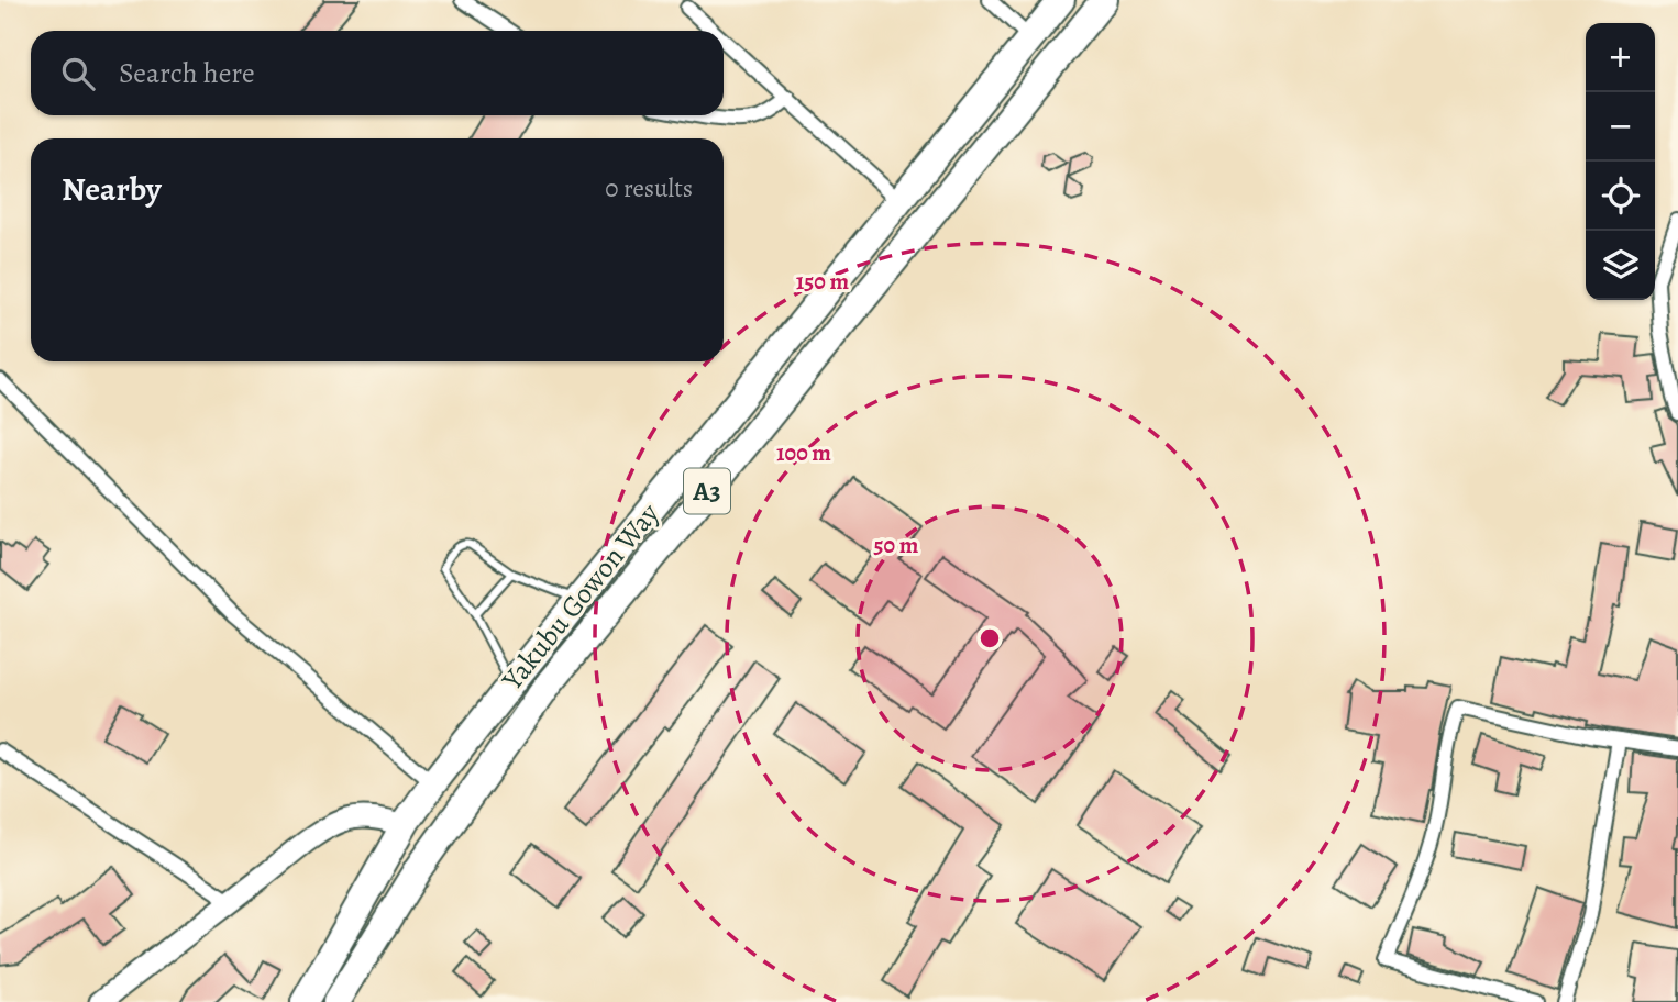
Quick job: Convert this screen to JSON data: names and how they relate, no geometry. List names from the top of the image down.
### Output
{
  "streets": {
    "highway": ["A3", "Yakubu Gowon Way"]
  },
  "page": {
    "map_buttons": ["+", "−"],
    "search": "Search here",
    "heading": ["Nearby", "0 results"]
  },
  "rings": ["150 m", "100 m", "50 m"]
}
